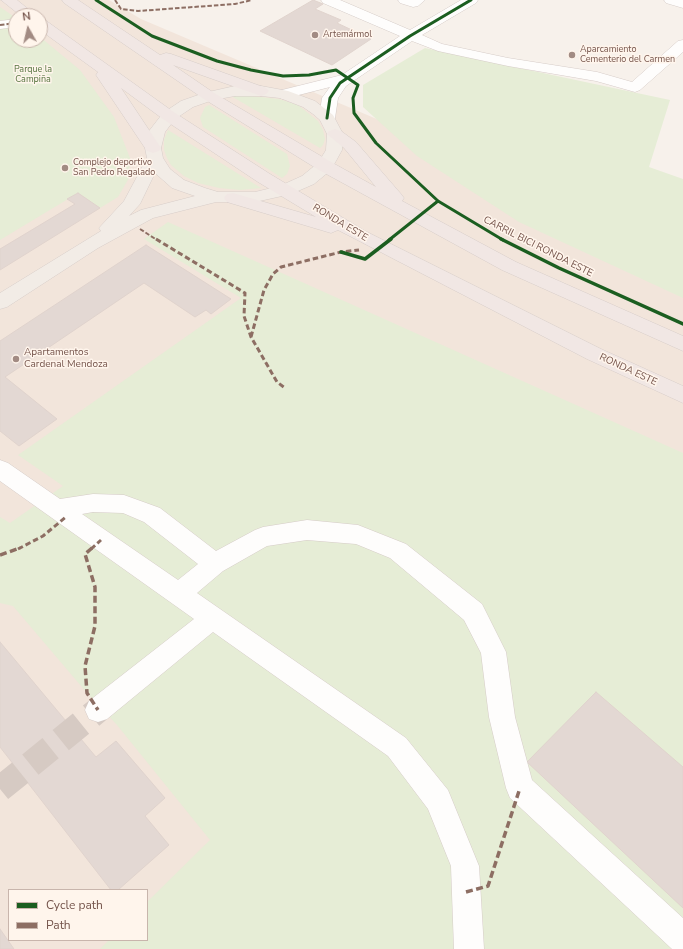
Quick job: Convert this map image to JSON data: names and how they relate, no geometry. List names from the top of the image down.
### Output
{
  "streets": {
    "highway": ["RONDA ESTE"],
    "cycle path": ["CARRIL BICI RONDA ESTE"]
  },
  "parks": ["Parque la Campiña"],
  "places": [
    "Artemármol",
    "Aparcamiento Cementerio del Carmen",
    "Complejo deportivo San Pedro Regalado",
    "Apartamentos Cardenal Mendoza"
  ],
  "legend": ["Cycle path", "Path"],
  "north": "top"
}
